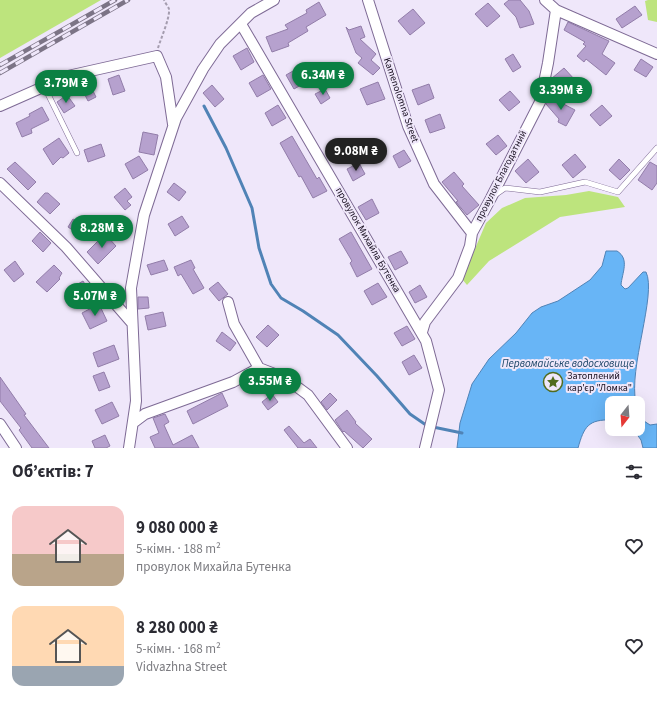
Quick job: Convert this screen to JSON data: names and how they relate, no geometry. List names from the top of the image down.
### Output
{
  "streets": {
    "street": ["Kamenolomna Street", "провулок Благодатний", "провулок Михайла Бутенка"]
  },
  "crossings": [
    ["Kamenolomna Street", "провулок Благодатний"],
    ["провулок Благодатний", "провулок Михайла Бутенка"]
  ],
  "water": ["Первомайське водосховище"],
  "places": {
    "place": ["Затоплений кар'єр \"Ломка\""]
  },
  "north": "bottom",
  "page": {
    "price": [
      "6.34M ₴",
      "3.79M ₴",
      "3.39M ₴",
      "9.08M ₴",
      "8.28M ₴",
      "5.07M ₴",
      "3.55M ₴"
    ],
    "heading": "Об’єктів: 7",
    "list": [
      {
        "name": "9 080 000 ₴",
        "note": "5-кімн. · 188 m² · провулок Михайла Бутенка"
      },
      {
        "name": "8 280 000 ₴",
        "note": "5-кімн. · 168 m² · Vidvazhna Street"
      }
    ]
  }
}
